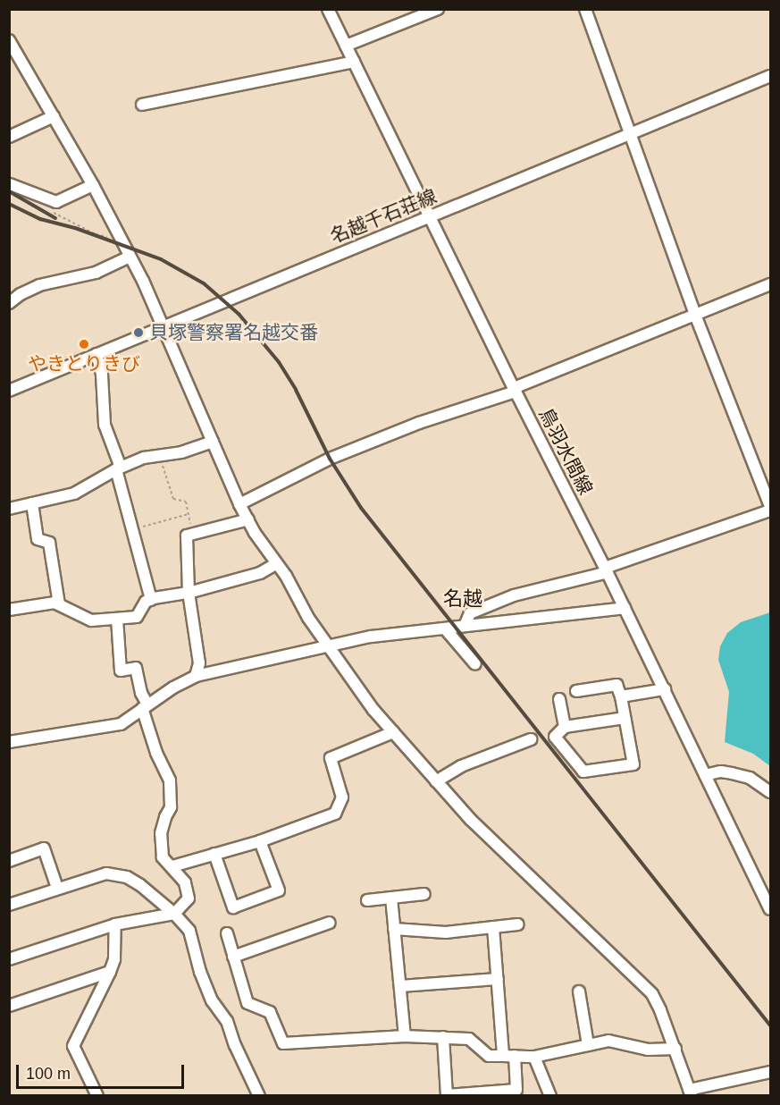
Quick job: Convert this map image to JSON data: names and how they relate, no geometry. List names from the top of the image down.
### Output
{
  "streets": {
    "street": ["名越千石荘線", "鳥羽水間線"]
  },
  "crossings": [
    ["名越千石荘線", "鳥羽水間線"]
  ],
  "districts": ["名越"],
  "places": ["貝塚警察署名越交番", "やきとりきび"],
  "scale_bar": "100 m"
}
